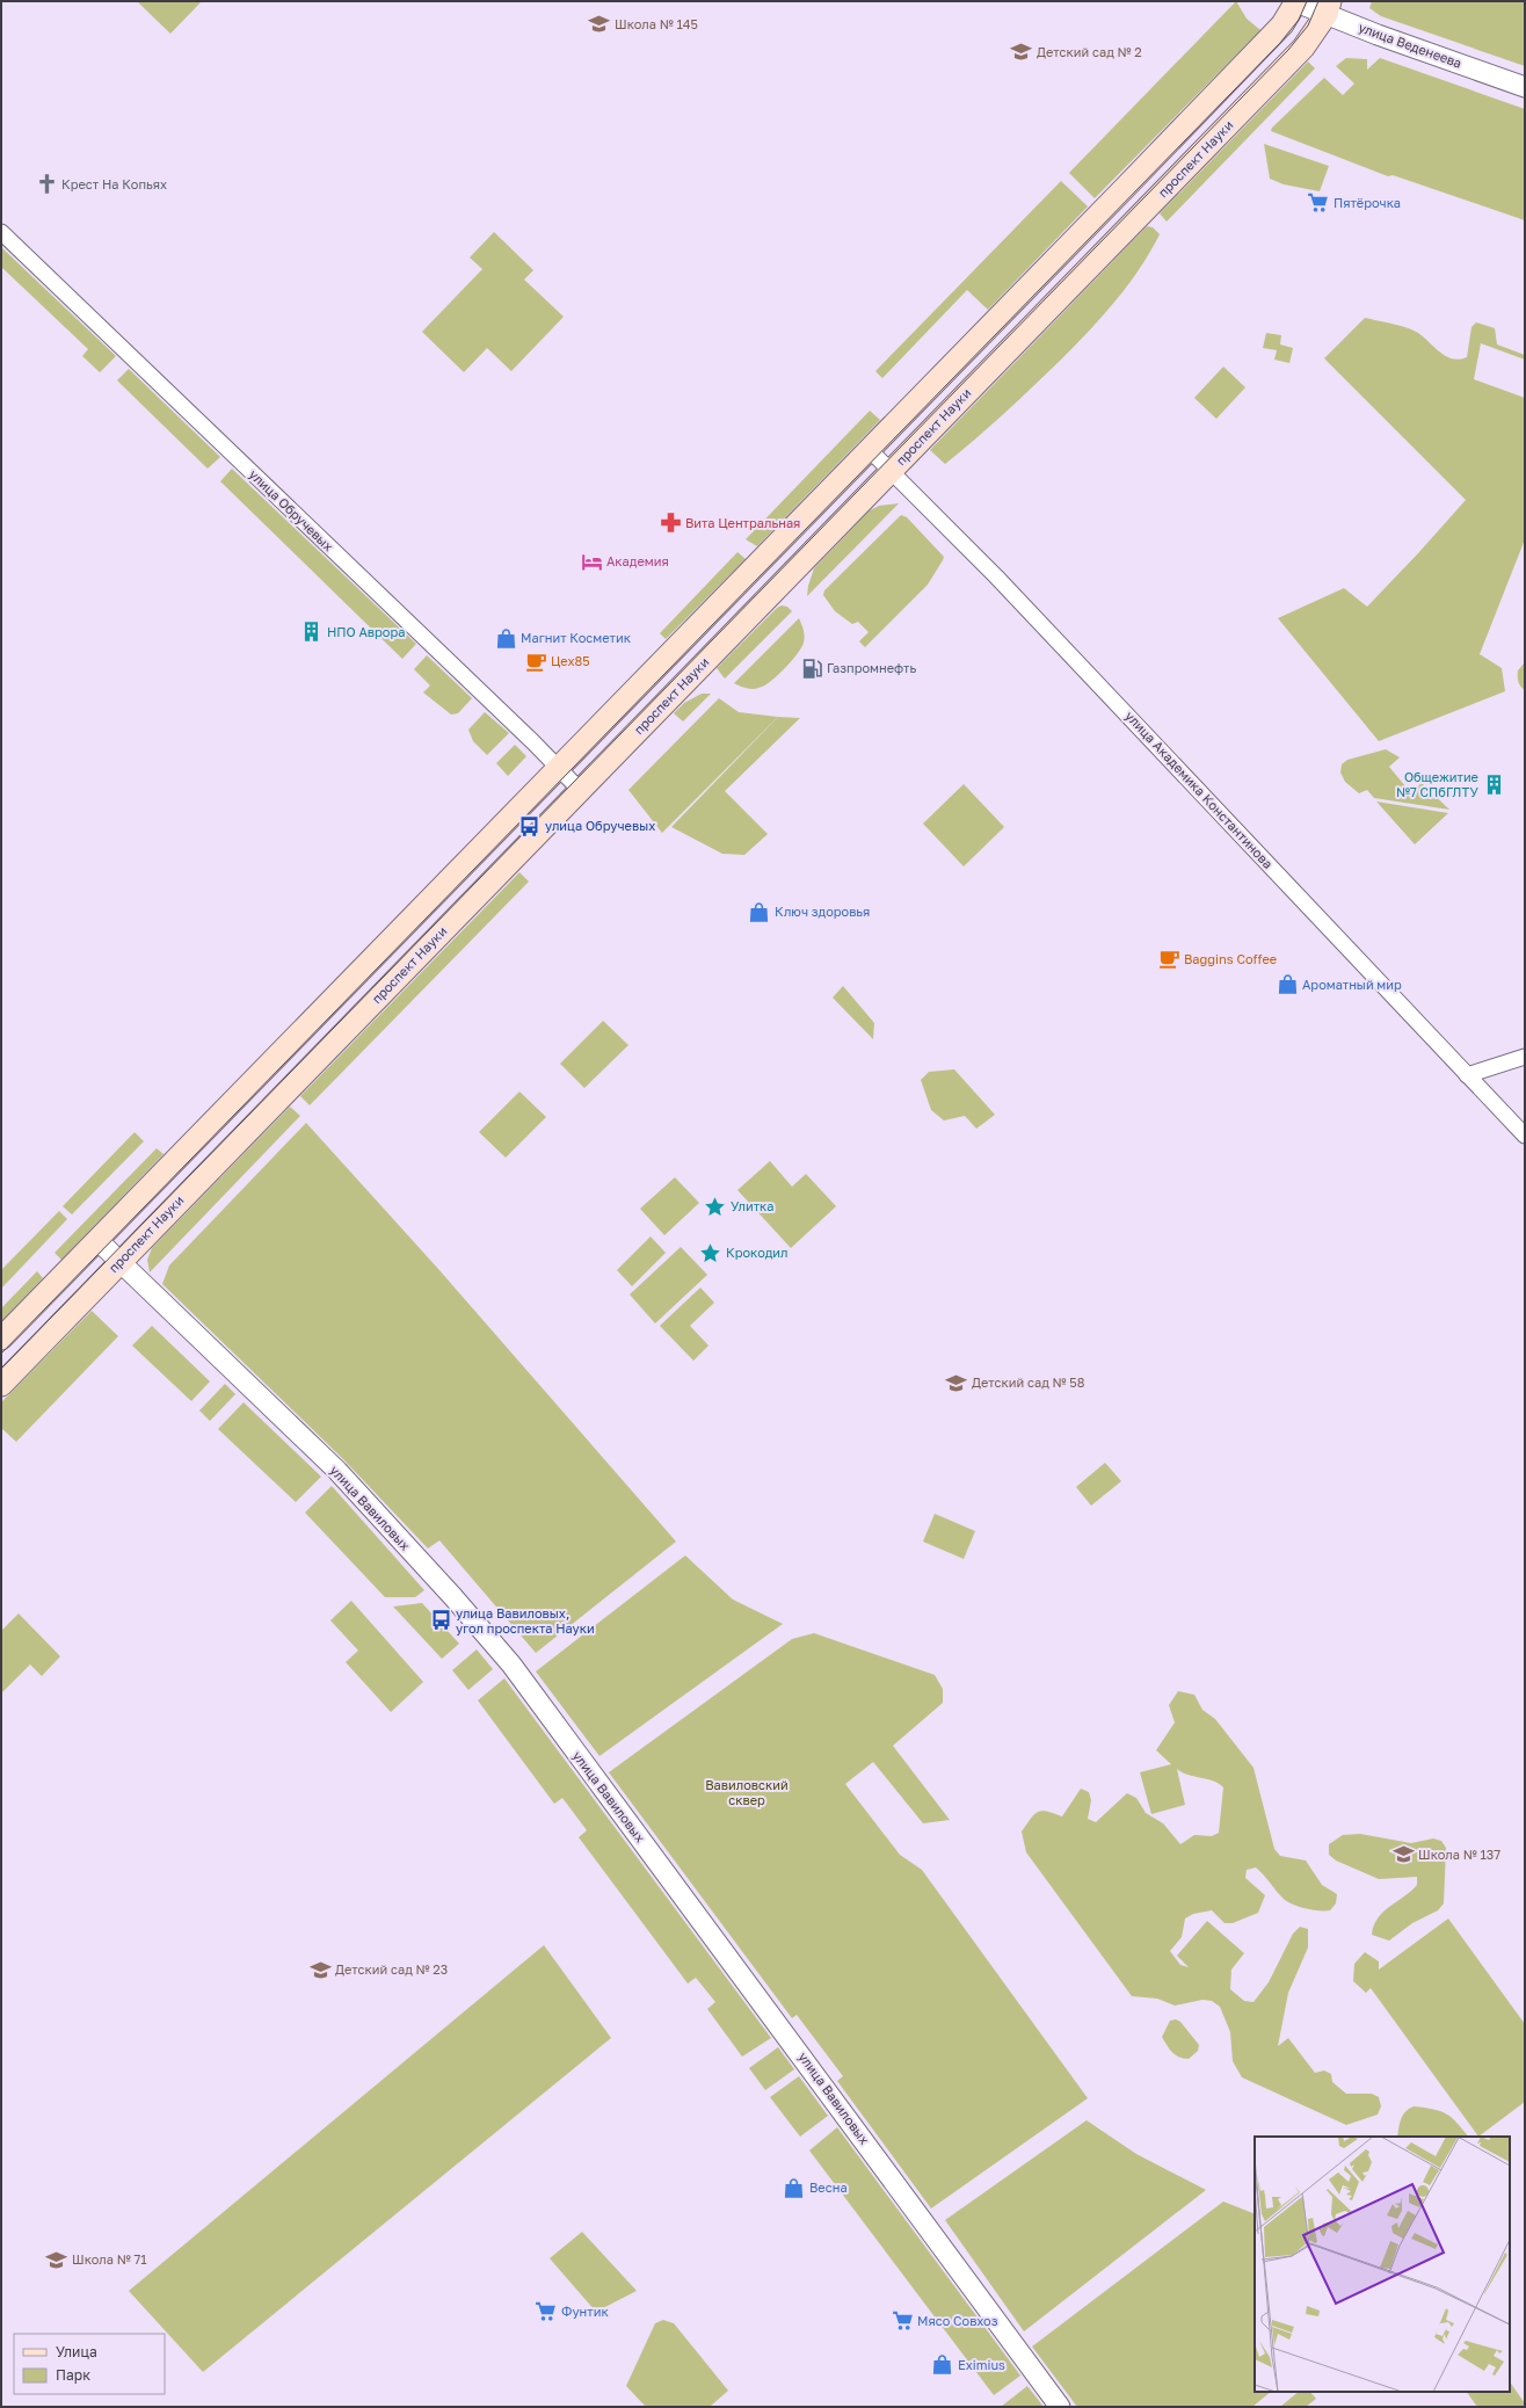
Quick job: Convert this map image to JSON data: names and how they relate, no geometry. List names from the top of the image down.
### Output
{
  "streets": {
    "main road": ["проспект Науки"],
    "street": [
      "улица Веденеева",
      "улица Обручевых",
      "улица Академика Константинова",
      "улица Вавиловых"
    ]
  },
  "crossings": [
    ["улица Веденеева", "проспект Науки"],
    ["проспект Науки", "улица Обручевых"],
    ["проспект Науки", "улица Академика Константинова"],
    ["проспект Науки", "улица Вавиловых"]
  ],
  "parks": ["Вавиловский сквер"],
  "places": {
    "school or university": [
      "Школа № 145",
      "Детский сад № 2",
      "Детский сад № 58",
      "Школа № 137",
      "Детский сад № 23",
      "Школа № 71"
    ],
    "church": ["Крест На Копьях"],
    "supermarket": ["Пятёрочка", "Фунтик", "Мясо Совхоз"],
    "pharmacy": ["Вита Центральная"],
    "hotel": ["Академия"],
    "building": ["НПО Аврора", "Общежитие №7 СПбГЛТУ"],
    "shop": [
      "Магнит Косметик",
      "Ключ здоровья",
      "Ароматный мир",
      "Весна",
      "Eximius"
    ],
    "cafe": ["Цех85", "Baggins Coffee"],
    "fuel station": ["Газпромнефть"],
    "bus stop": ["улица Обручевых", "улица Вавиловых, угол проспекта Науки"],
    "place": ["Улитка", "Крокодил"]
  },
  "legend": ["Улица", "Парк"]
}
